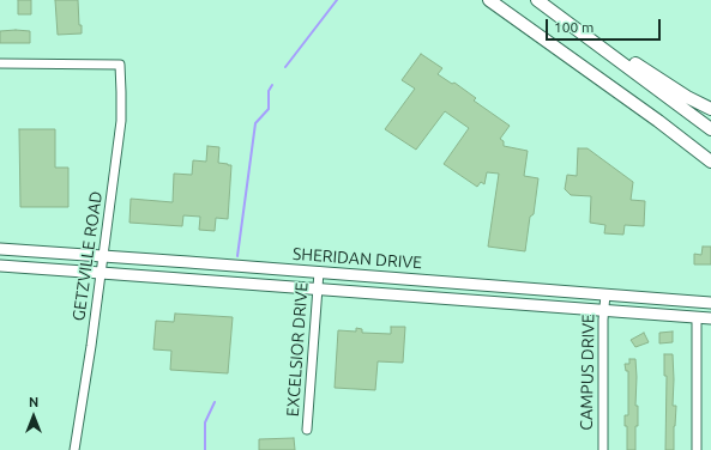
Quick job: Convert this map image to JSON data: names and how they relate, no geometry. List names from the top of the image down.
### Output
{
  "streets": {
    "main road": ["SHERIDAN DRIVE"],
    "street": ["GETZVILLE ROAD", "EXCELSIOR DRIVE", "CAMPUS DRIVE"]
  },
  "crossings": [
    ["GETZVILLE ROAD", "SHERIDAN DRIVE"],
    ["SHERIDAN DRIVE", "EXCELSIOR DRIVE"],
    ["SHERIDAN DRIVE", "CAMPUS DRIVE"]
  ],
  "scale_bar": "100 m",
  "north": "top"
}
